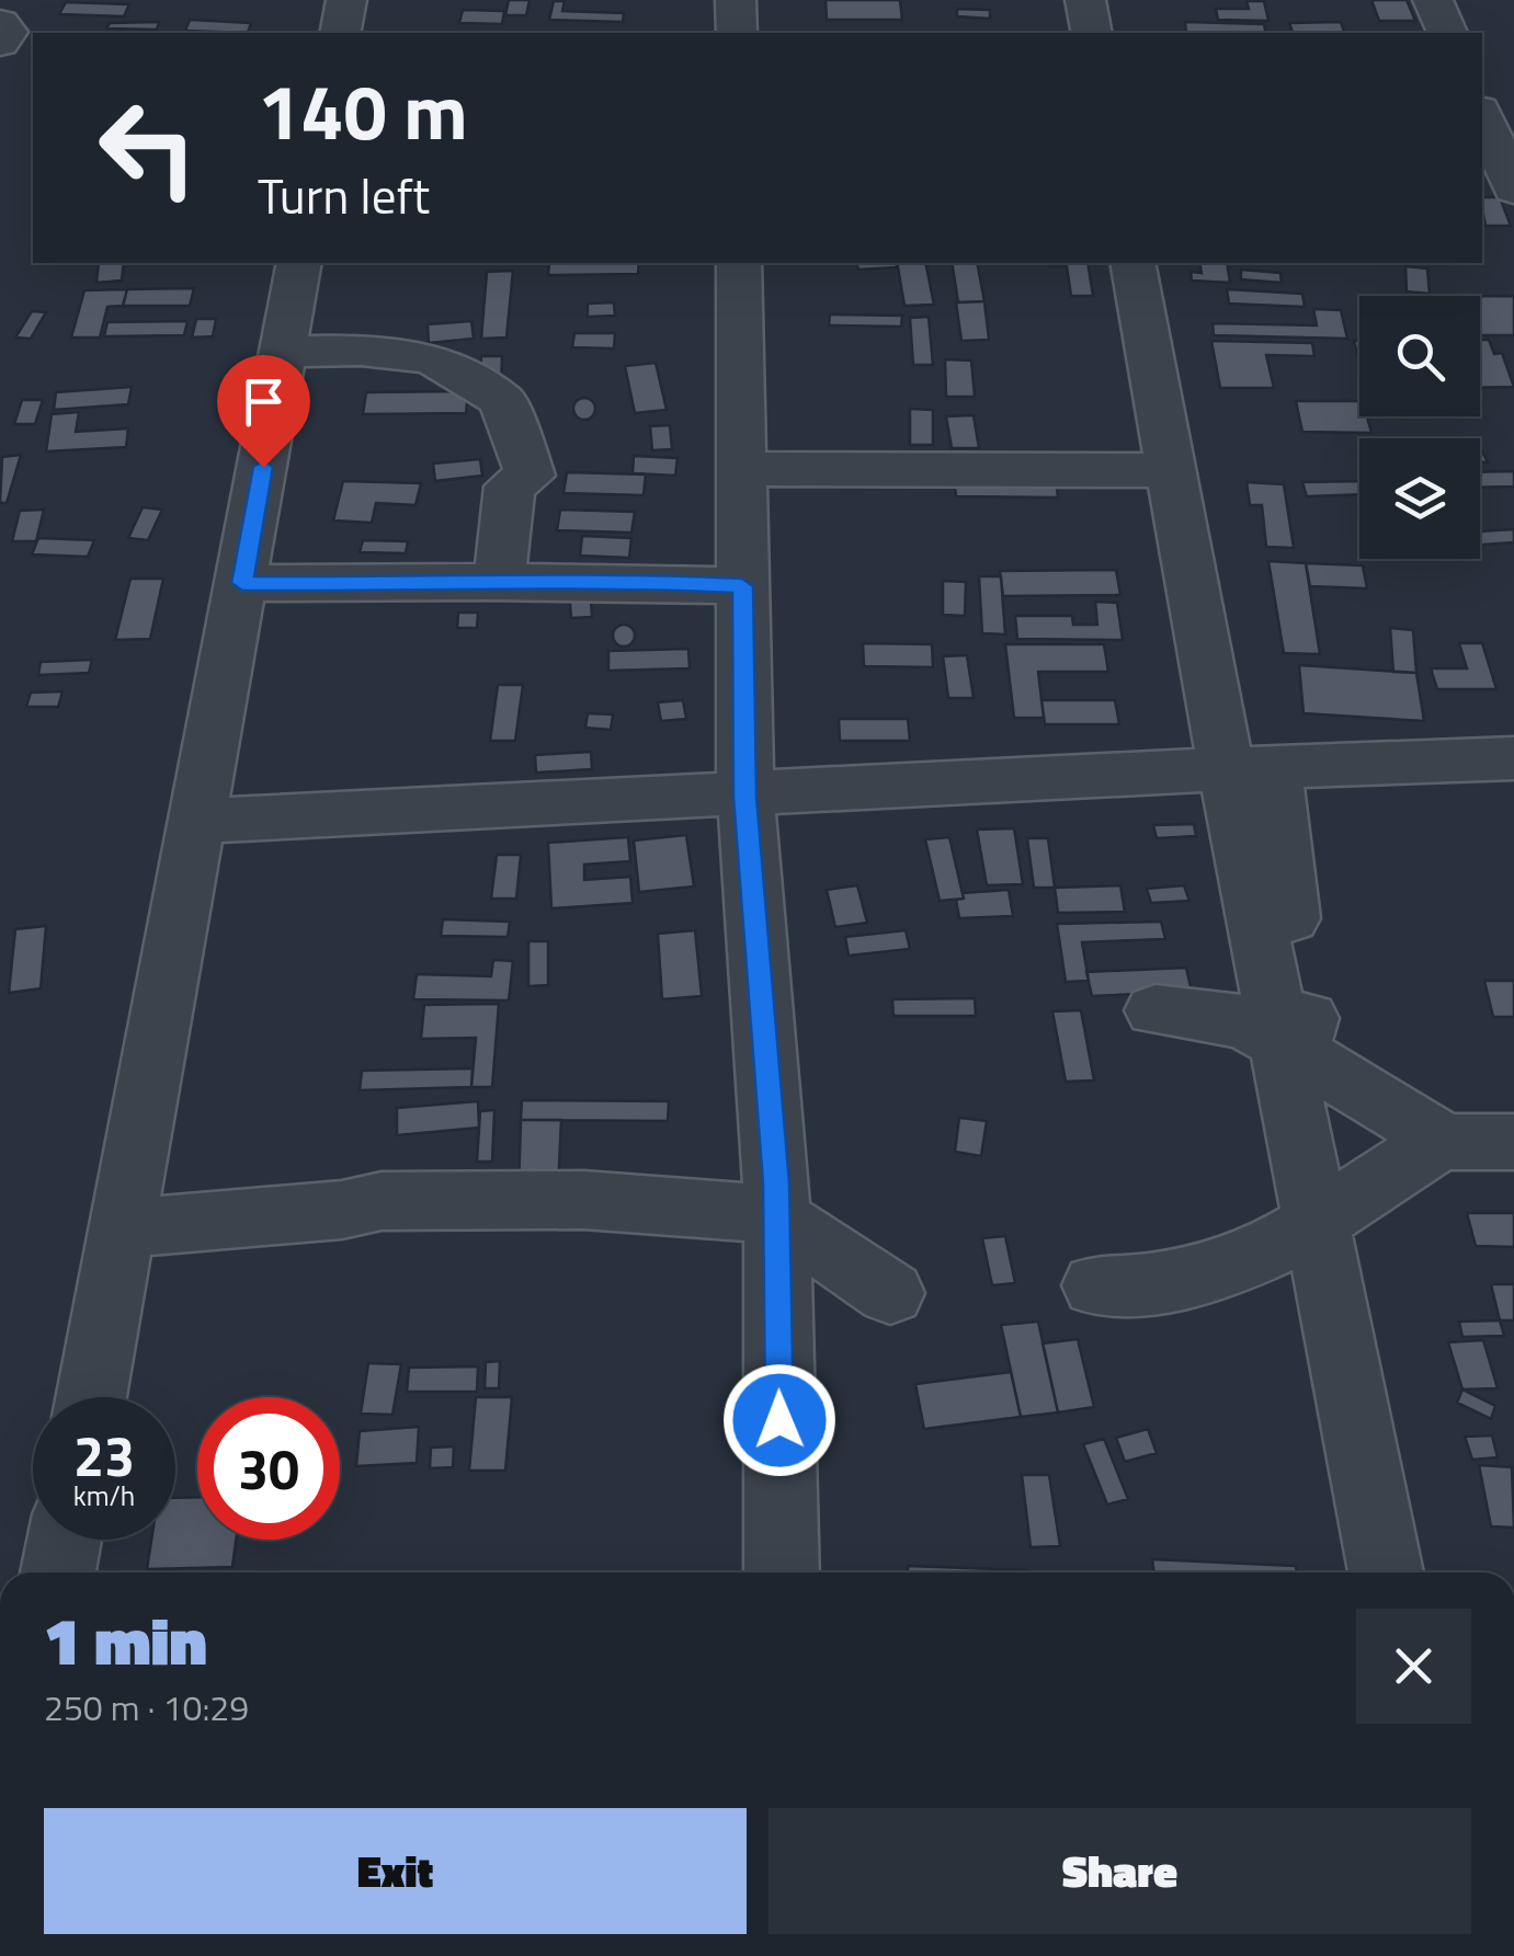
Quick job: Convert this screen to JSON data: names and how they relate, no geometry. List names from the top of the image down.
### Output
{
  "page": {
    "turn": ["140 m", "Turn left"],
    "speed": "23 km/h",
    "limit": "30",
    "heading": ["1 min", "250 m · 10:29"],
    "buttons": ["Exit", "Share"]
  }
}
